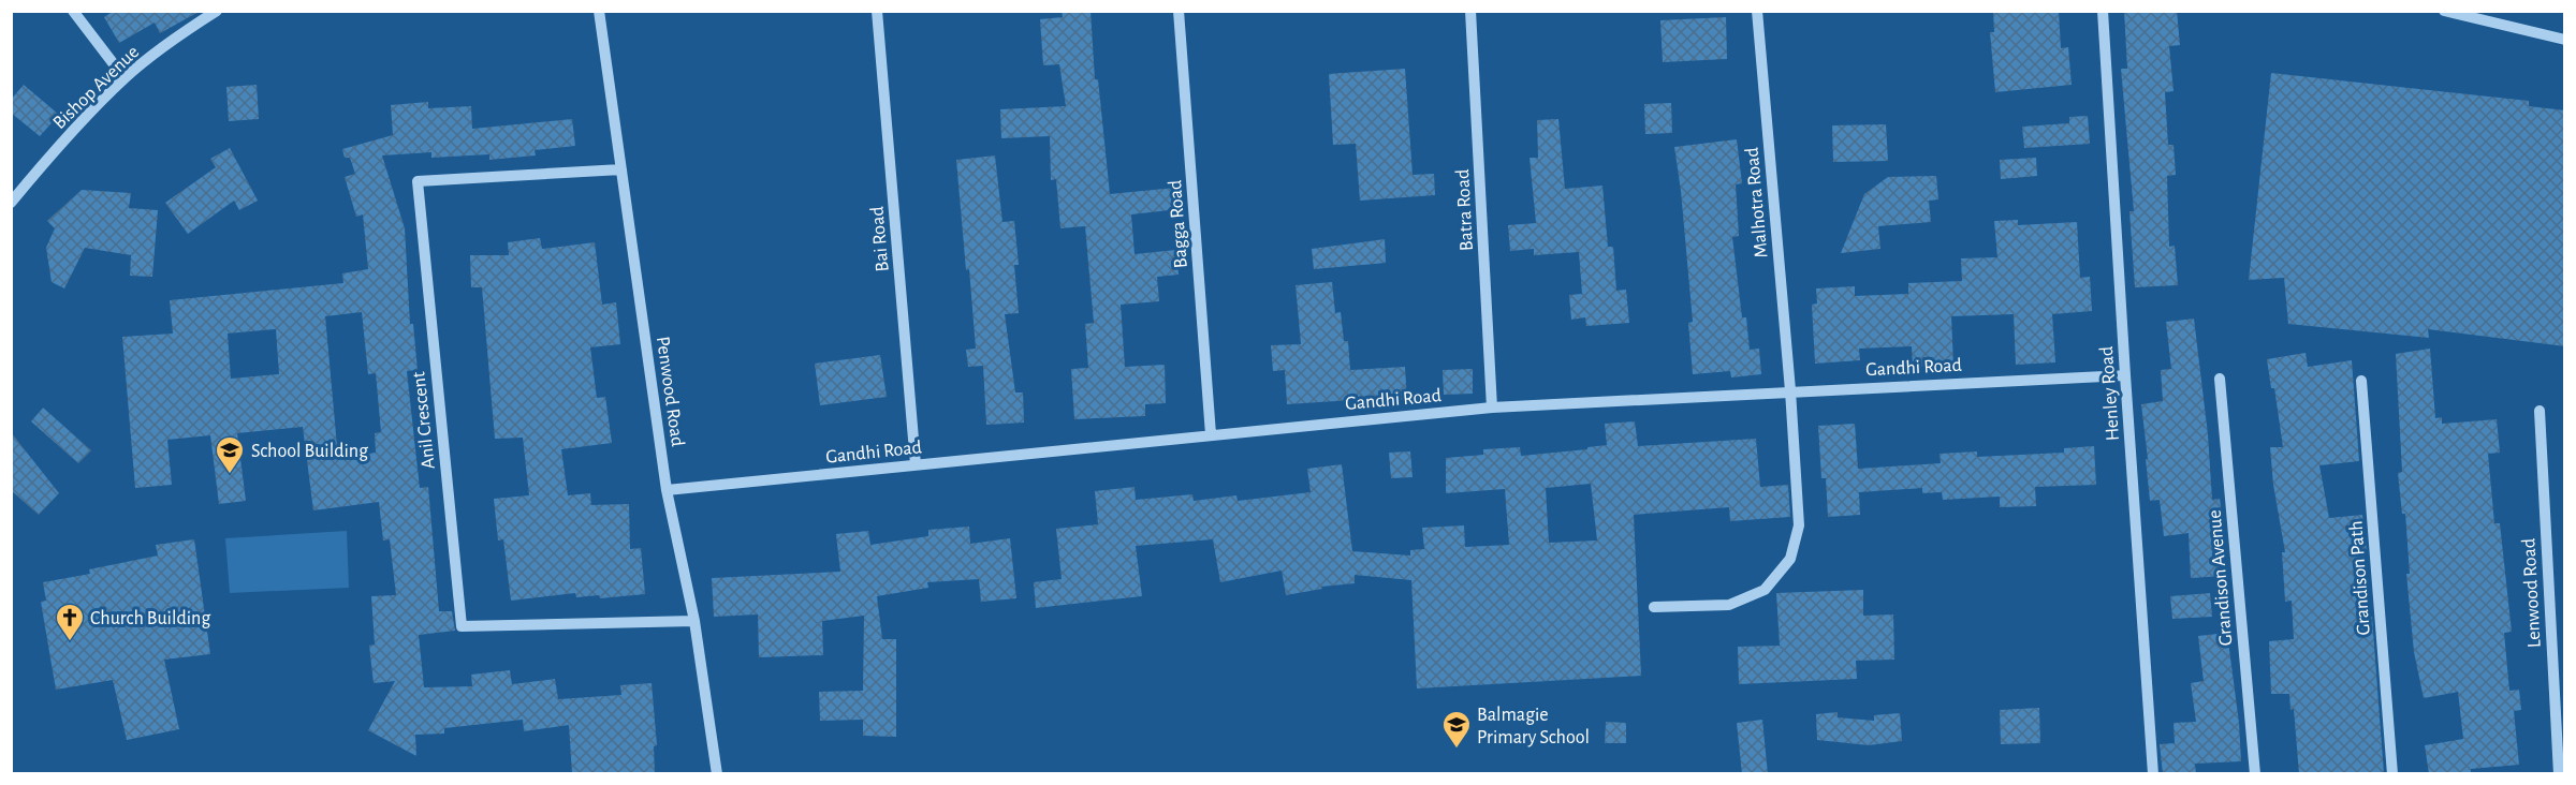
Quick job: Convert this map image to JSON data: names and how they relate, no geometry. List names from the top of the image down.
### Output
{
  "streets": {
    "street": [
      "Bishop Avenue",
      "Malhotra Road",
      "Batra Road",
      "Bagga Road",
      "Bai Road",
      "Gandhi Road",
      "Penwood Road",
      "Henley Road",
      "Anil Crescent",
      "Grandison Avenue",
      "Grandison Path",
      "Lenwood Road"
    ]
  },
  "crossings": [
    ["Malhotra Road", "Gandhi Road"],
    ["Batra Road", "Gandhi Road"],
    ["Bagga Road", "Gandhi Road"],
    ["Bai Road", "Gandhi Road"],
    ["Gandhi Road", "Penwood Road"],
    ["Gandhi Road", "Henley Road"],
    ["Penwood Road", "Anil Crescent"]
  ],
  "places": {
    "school or university": ["School Building", "Balmagie Primary School"],
    "church": ["Church Building"]
  }
}
